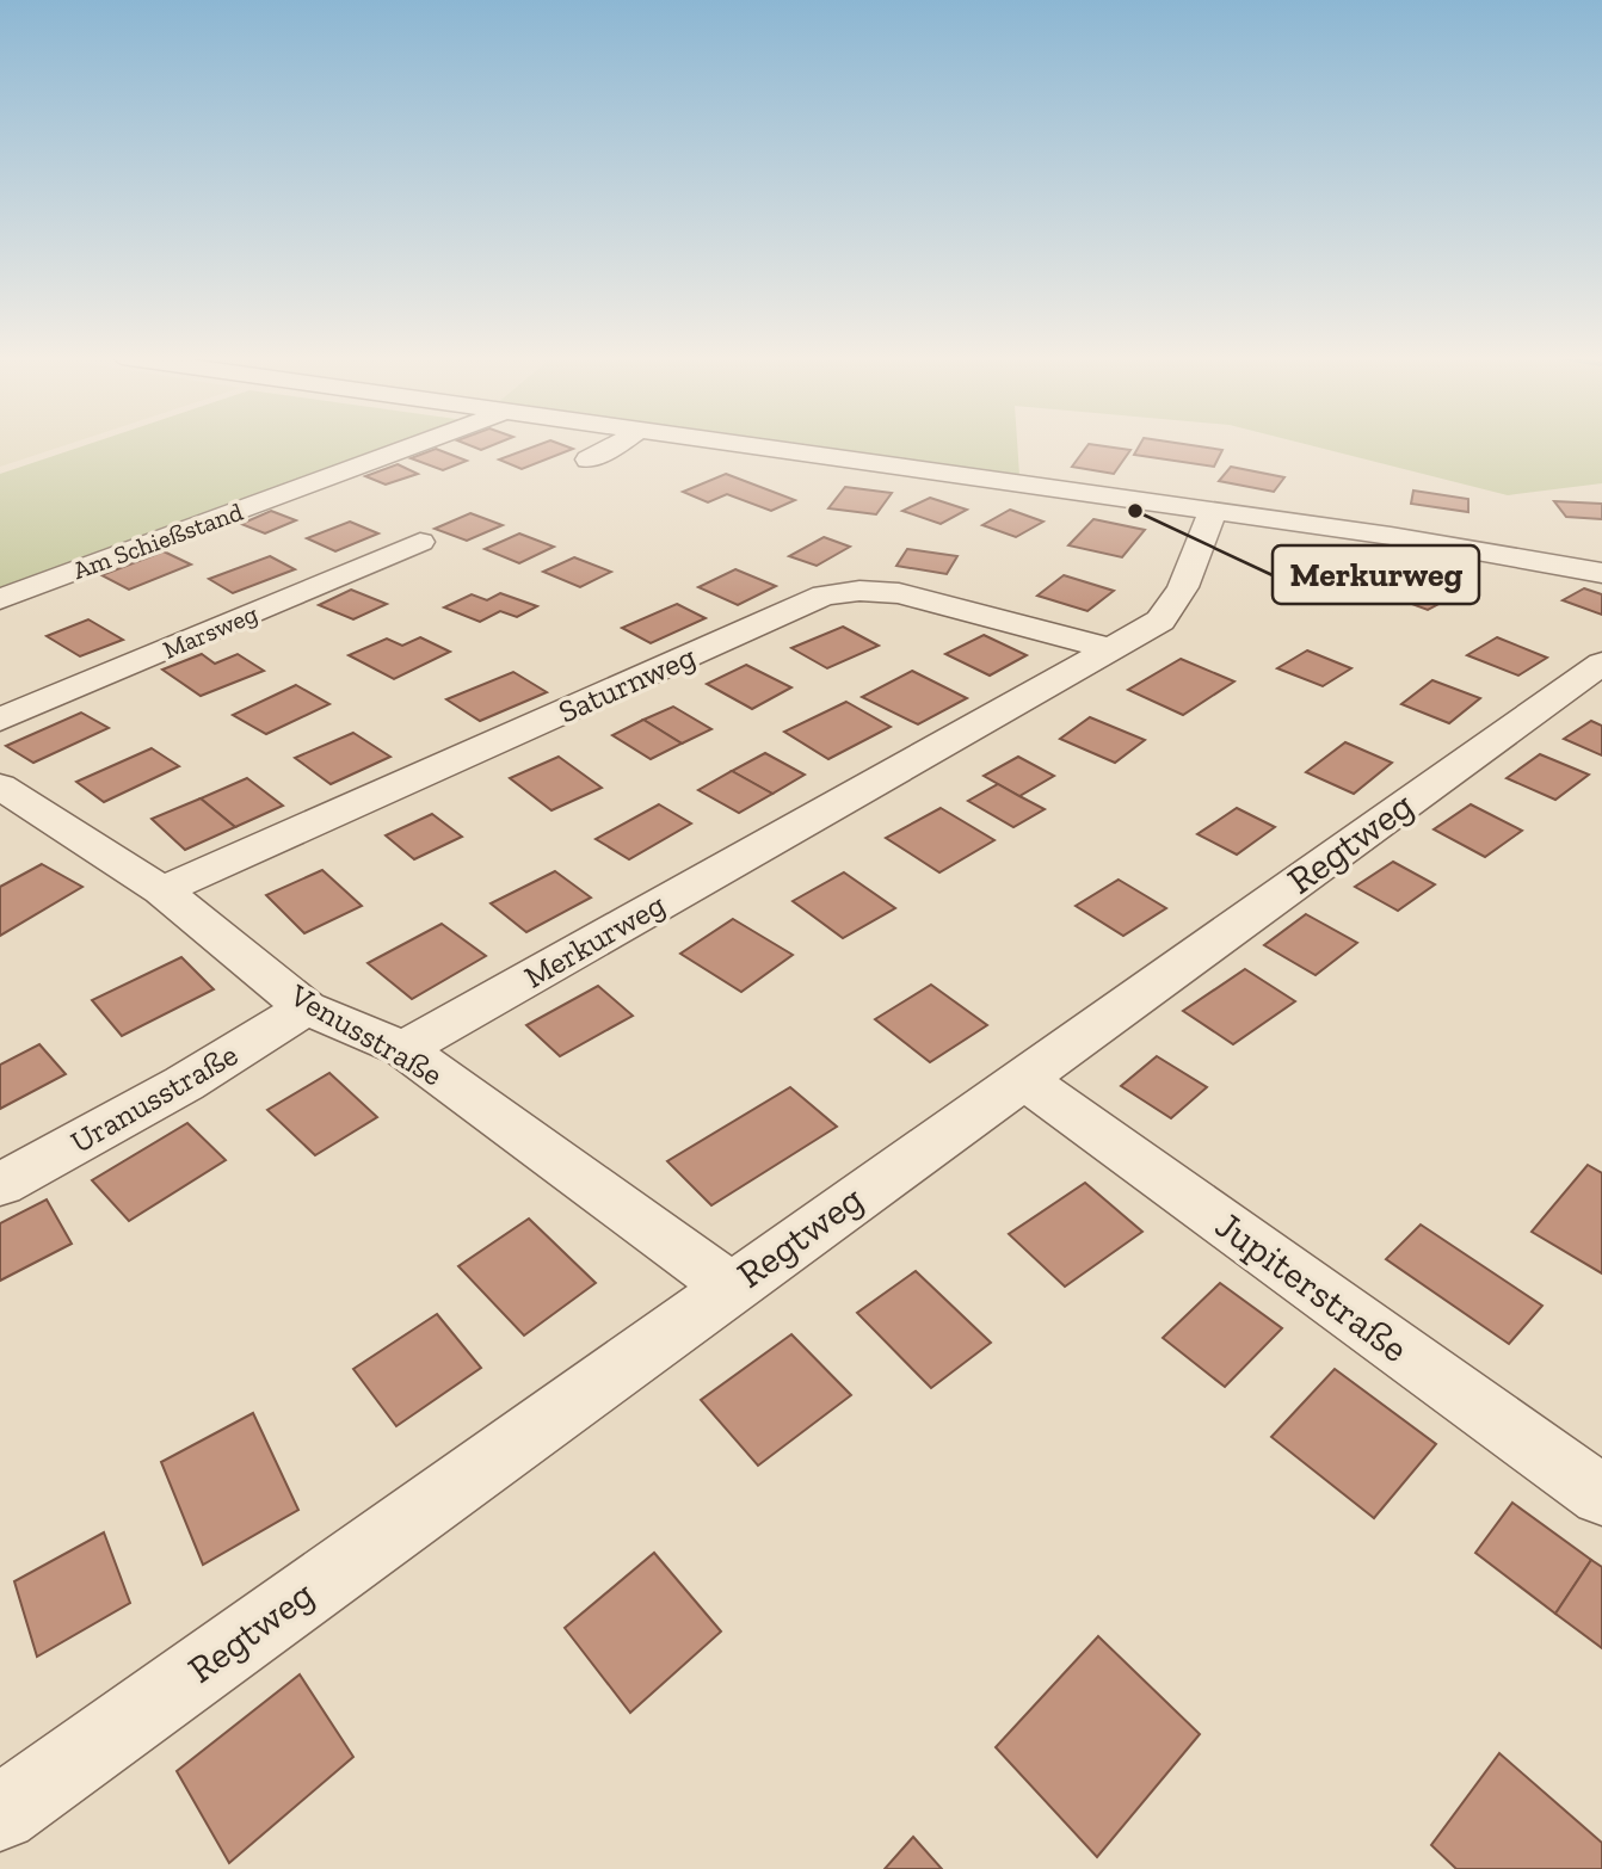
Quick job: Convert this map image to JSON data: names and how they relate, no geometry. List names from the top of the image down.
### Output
{
  "streets": {
    "street": [
      "Am Schießstand",
      "Marsweg",
      "Saturnweg",
      "Regtweg",
      "Merkurweg",
      "Venusstraße",
      "Uranusstraße",
      "Jupiterstraße"
    ]
  },
  "crossings": [
    ["Saturnweg", "Merkurweg"],
    ["Saturnweg", "Venusstraße"],
    ["Regtweg", "Venusstraße"],
    ["Regtweg", "Jupiterstraße"],
    ["Merkurweg", "Venusstraße"],
    ["Venusstraße", "Uranusstraße"]
  ],
  "places": ["Merkurweg"]
}
